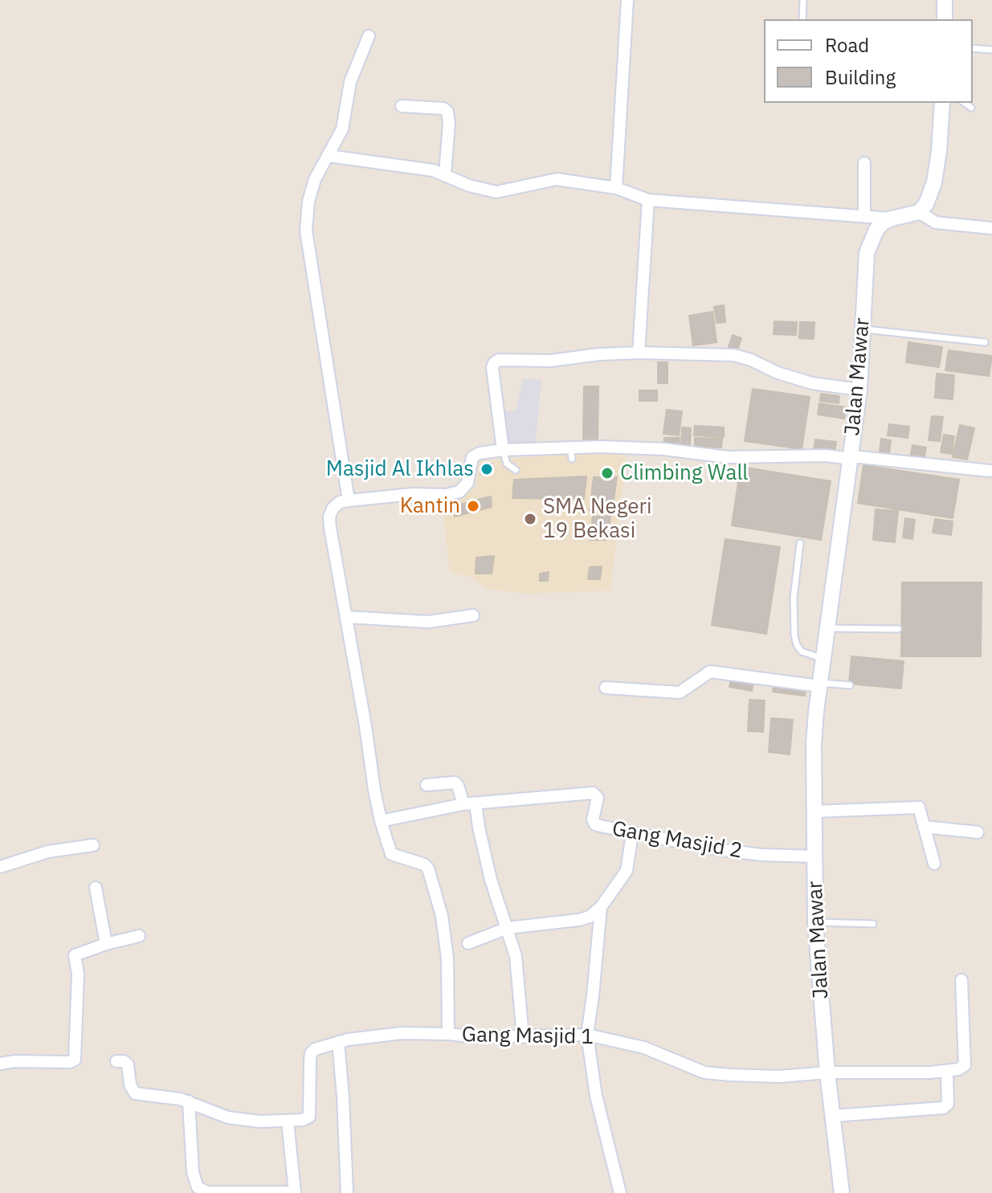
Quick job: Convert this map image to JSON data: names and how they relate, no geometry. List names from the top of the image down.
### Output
{
  "streets": {
    "street": ["Jalan Mawar", "Gang Masjid 2", "Gang Masjid 1"]
  },
  "crossings": [
    ["Jalan Mawar", "Gang Masjid 2"],
    ["Jalan Mawar", "Gang Masjid 1"]
  ],
  "places": [
    "Masjid Al Ikhlas",
    "Climbing Wall",
    "Kantin",
    "SMA Negeri 19 Bekasi"
  ],
  "legend": ["Road", "Building"]
}
